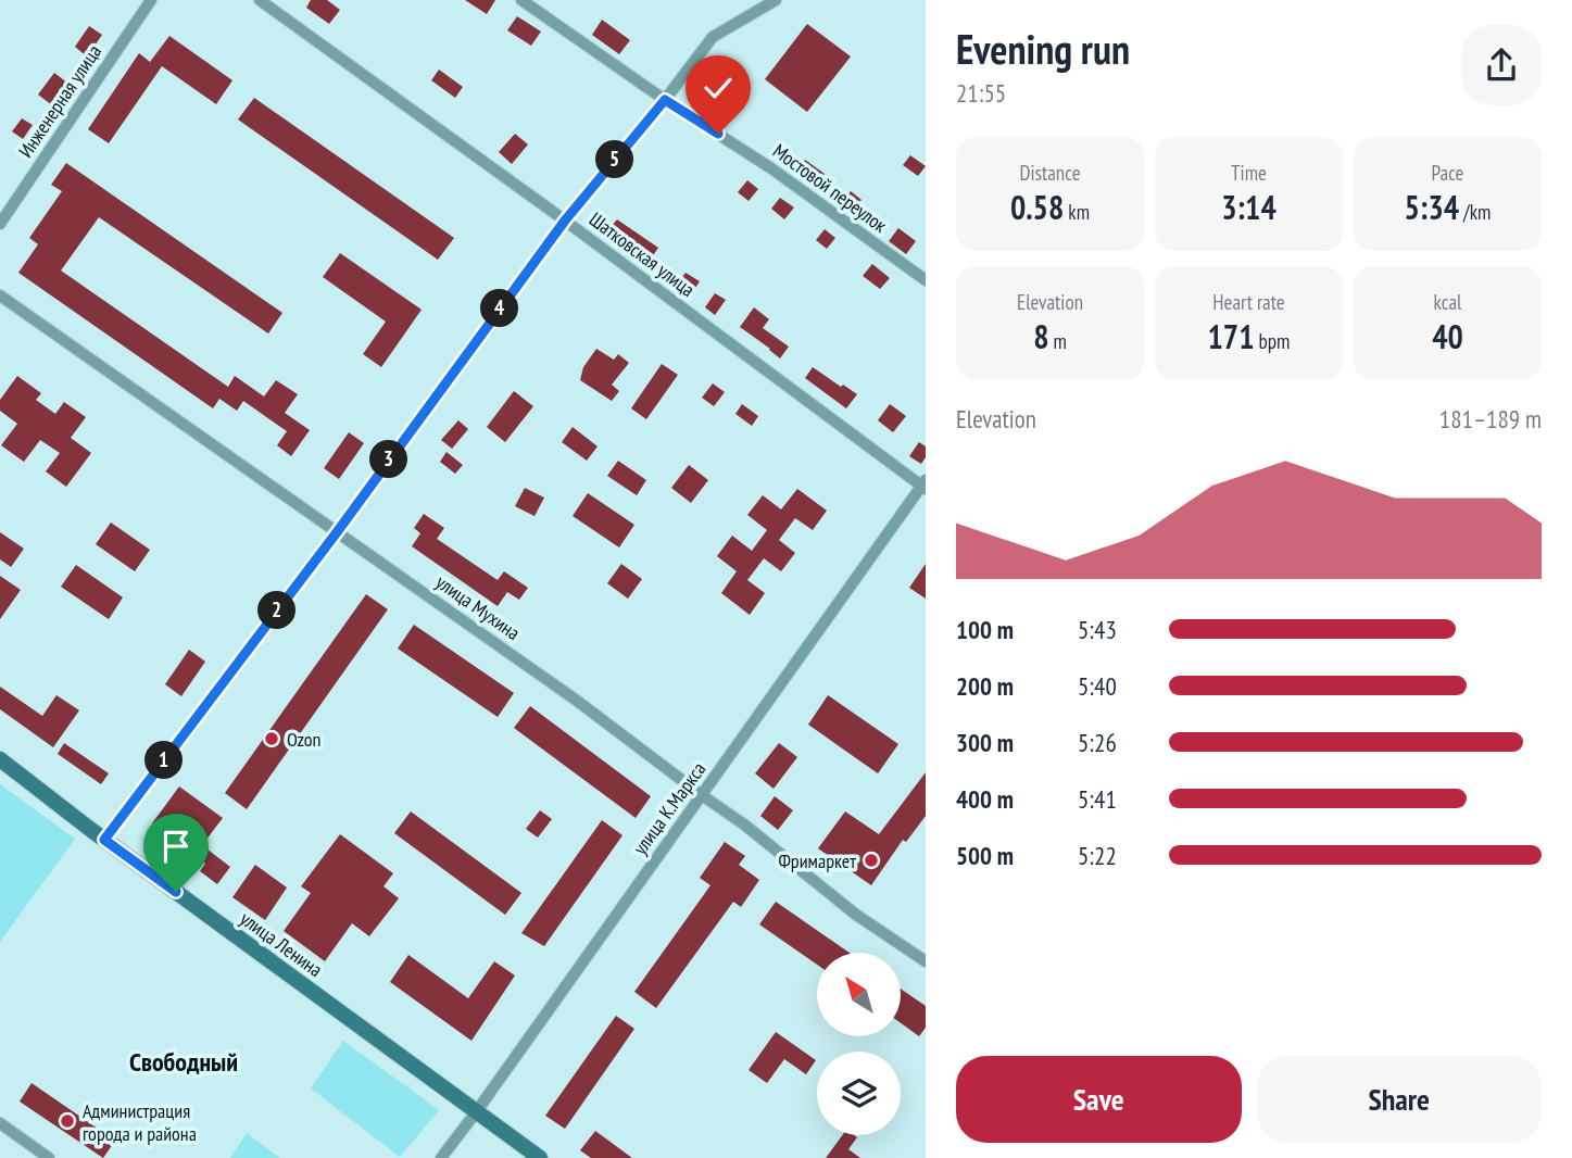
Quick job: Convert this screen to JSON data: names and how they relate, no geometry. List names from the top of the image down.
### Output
{
  "streets": {
    "main road": ["улица Ленина"],
    "street": [
      "Инженерная улица",
      "Мостовой переулок",
      "Шатковская улица",
      "улица Мухина",
      "улица К.Маркса"
    ]
  },
  "crossings": [
    ["Шатковская улица", "улица К.Маркса"],
    ["улица Мухина", "улица К.Маркса"],
    ["улица К.Маркса", "улица Ленина"]
  ],
  "districts": ["Свободный"],
  "places": ["Ozon", "Фримаркет", "Администрация города и района"],
  "north": "top left",
  "page": {
    "heading": ["Evening run", "21:55"],
    "stats": [
      ["Distance", "0.58 km"],
      ["Time", "3:14"],
      ["Pace", "5:34 /km"],
      ["Elevation", "8 m"],
      ["Heart rate", "171 bpm"],
      ["kcal", "40"]
    ],
    "pins": [
      "5",
      "4",
      "3",
      "2",
      "1"
    ],
    "chart": ["Elevation", "181–189 m"],
    "list": [
      {
        "name": "100 m",
        "note": "5:43"
      },
      {
        "name": "200 m",
        "note": "5:40"
      },
      {
        "name": "300 m",
        "note": "5:26"
      },
      {
        "name": "400 m",
        "note": "5:41"
      },
      {
        "name": "500 m",
        "note": "5:22"
      }
    ],
    "buttons": ["Save", "Share"]
  }
}
